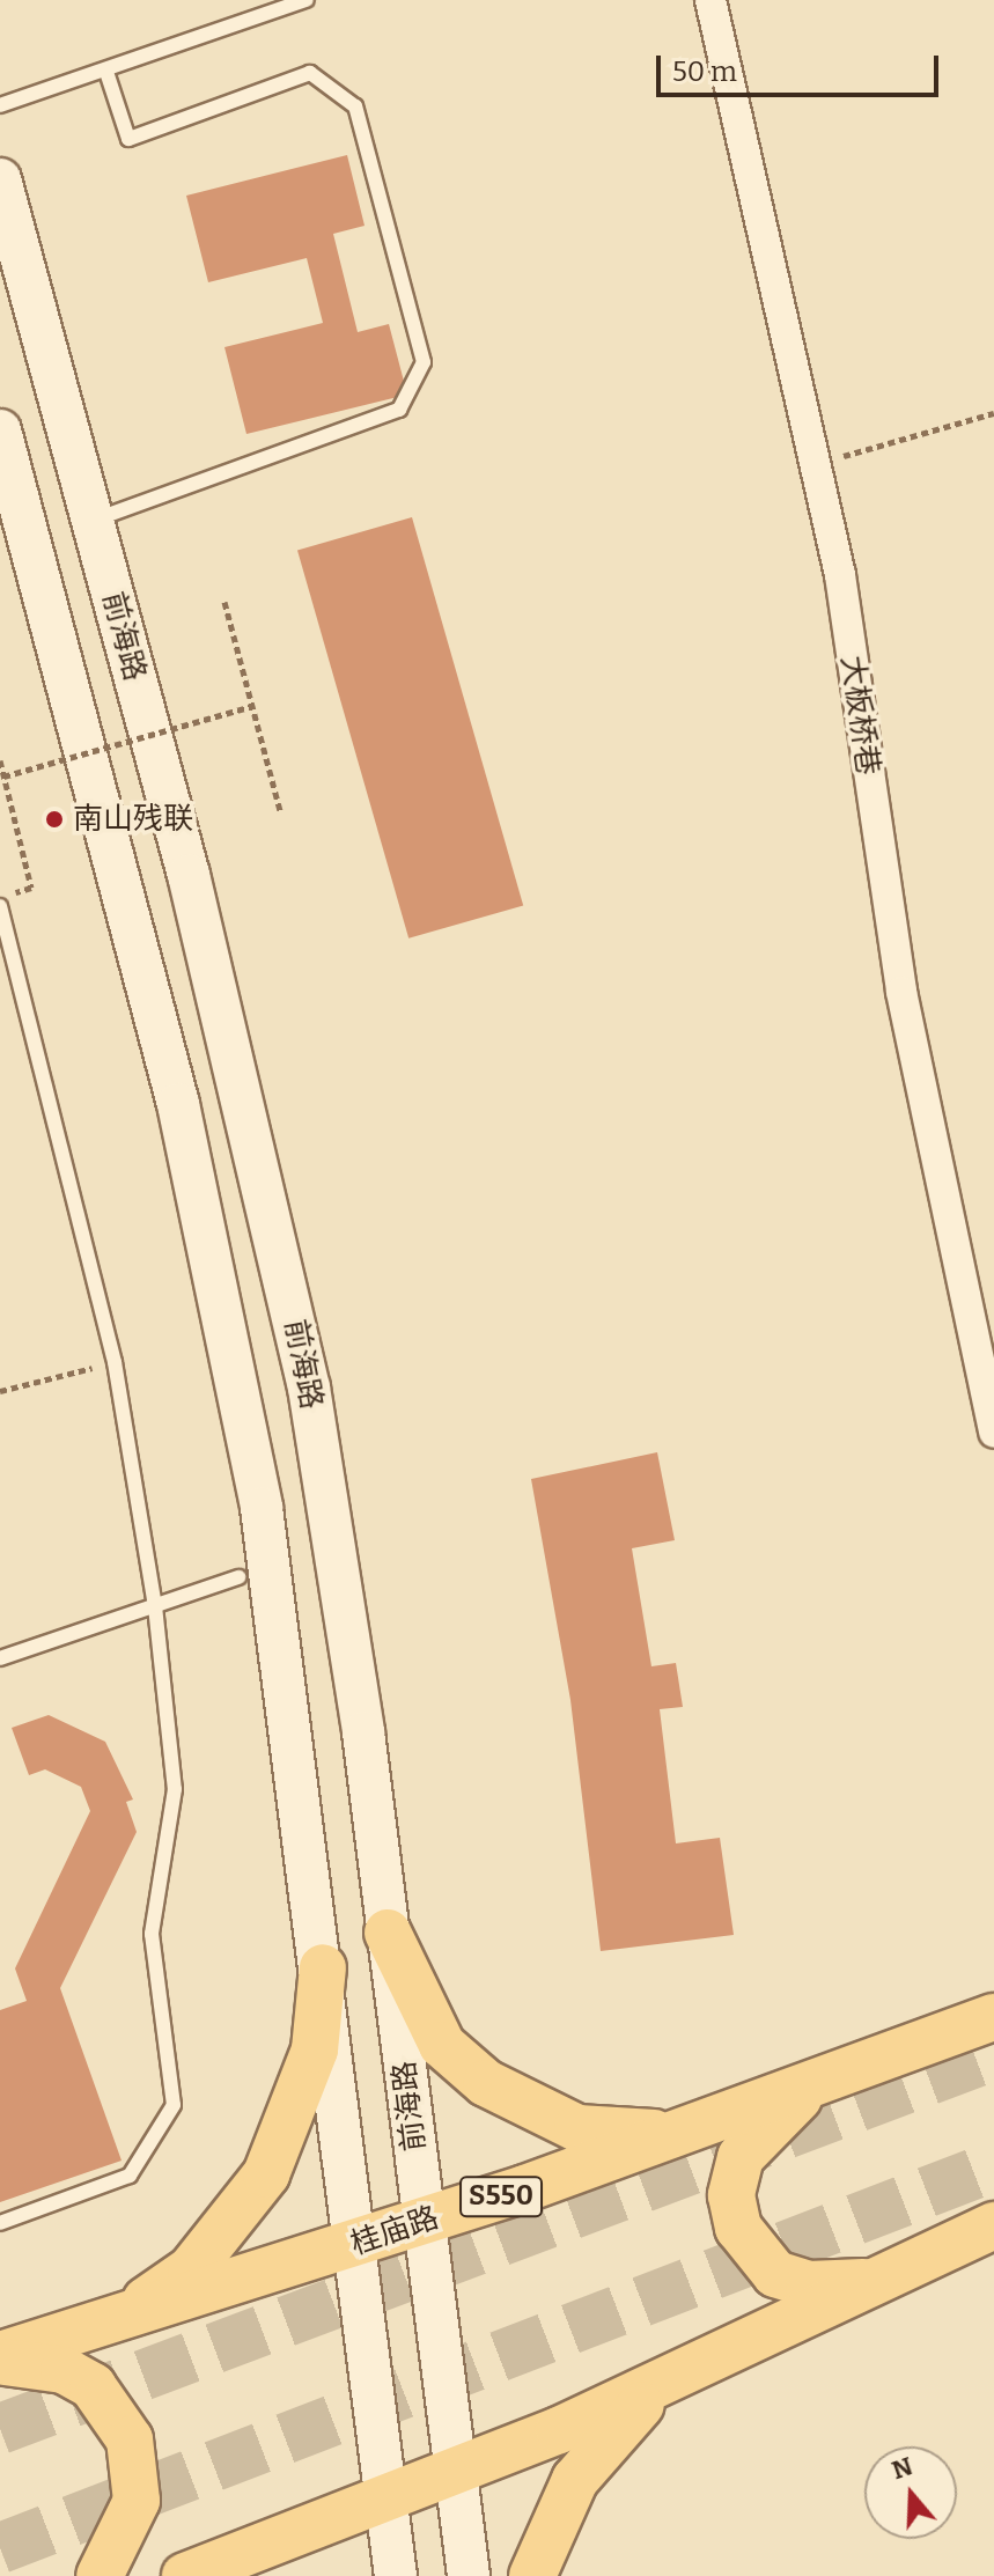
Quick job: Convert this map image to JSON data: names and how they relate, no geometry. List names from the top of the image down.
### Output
{
  "streets": {
    "main road": ["前海路", "S550", "桂庙路"],
    "street": ["大板桥巷"]
  },
  "crossings": [
    ["前海路", "桂庙路"]
  ],
  "places": ["南山残联"],
  "scale_bar": "50 m",
  "north": "top"
}
